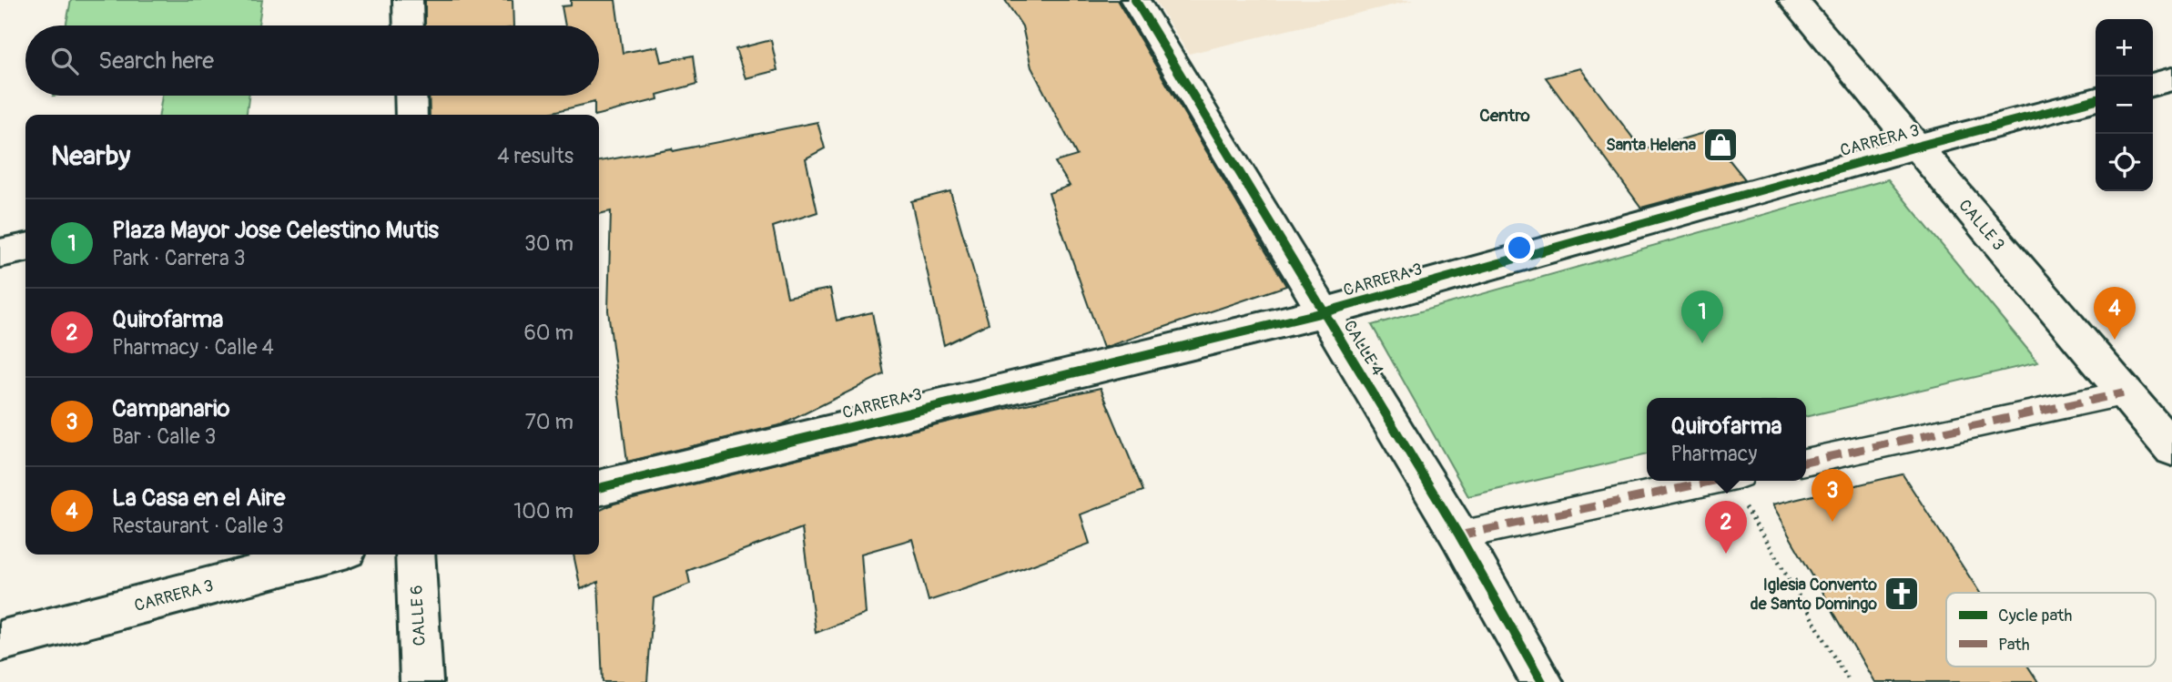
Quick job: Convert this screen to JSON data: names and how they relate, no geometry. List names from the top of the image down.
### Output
{
  "streets": {
    "street": [
      "CARRERA 3",
      "CALLE 3",
      "CALLE 4",
      "CALLE 6"
    ]
  },
  "crossings": [
    ["CARRERA 3", "CALLE 3"],
    ["CARRERA 3", "CALLE 4"]
  ],
  "districts": ["Centro"],
  "places": {
    "shop": ["Santa Helena"],
    "church": ["Iglesia Convento de Santo Domingo"]
  },
  "legend": ["Cycle path", "Path"],
  "page": {
    "map_buttons": ["+", "−"],
    "search": "Search here",
    "heading": ["Nearby", "4 results"],
    "list": [
      {
        "mark": "1",
        "name": "Plaza Mayor Jose Celestino Mutis",
        "note": "Park · Carrera 3",
        "value": "30 m"
      },
      {
        "mark": "2",
        "name": "Quirofarma",
        "note": "Pharmacy · Calle 4",
        "value": "60 m"
      },
      {
        "mark": "3",
        "name": "Campanario",
        "note": "Bar · Calle 3",
        "value": "70 m"
      },
      {
        "mark": "4",
        "name": "La Casa en el Aire",
        "note": "Restaurant · Calle 3",
        "value": "100 m"
      }
    ],
    "pins": [
      "4",
      "1",
      "3",
      "2"
    ],
    "popup": ["Quirofarma", "Pharmacy"]
  }
}
